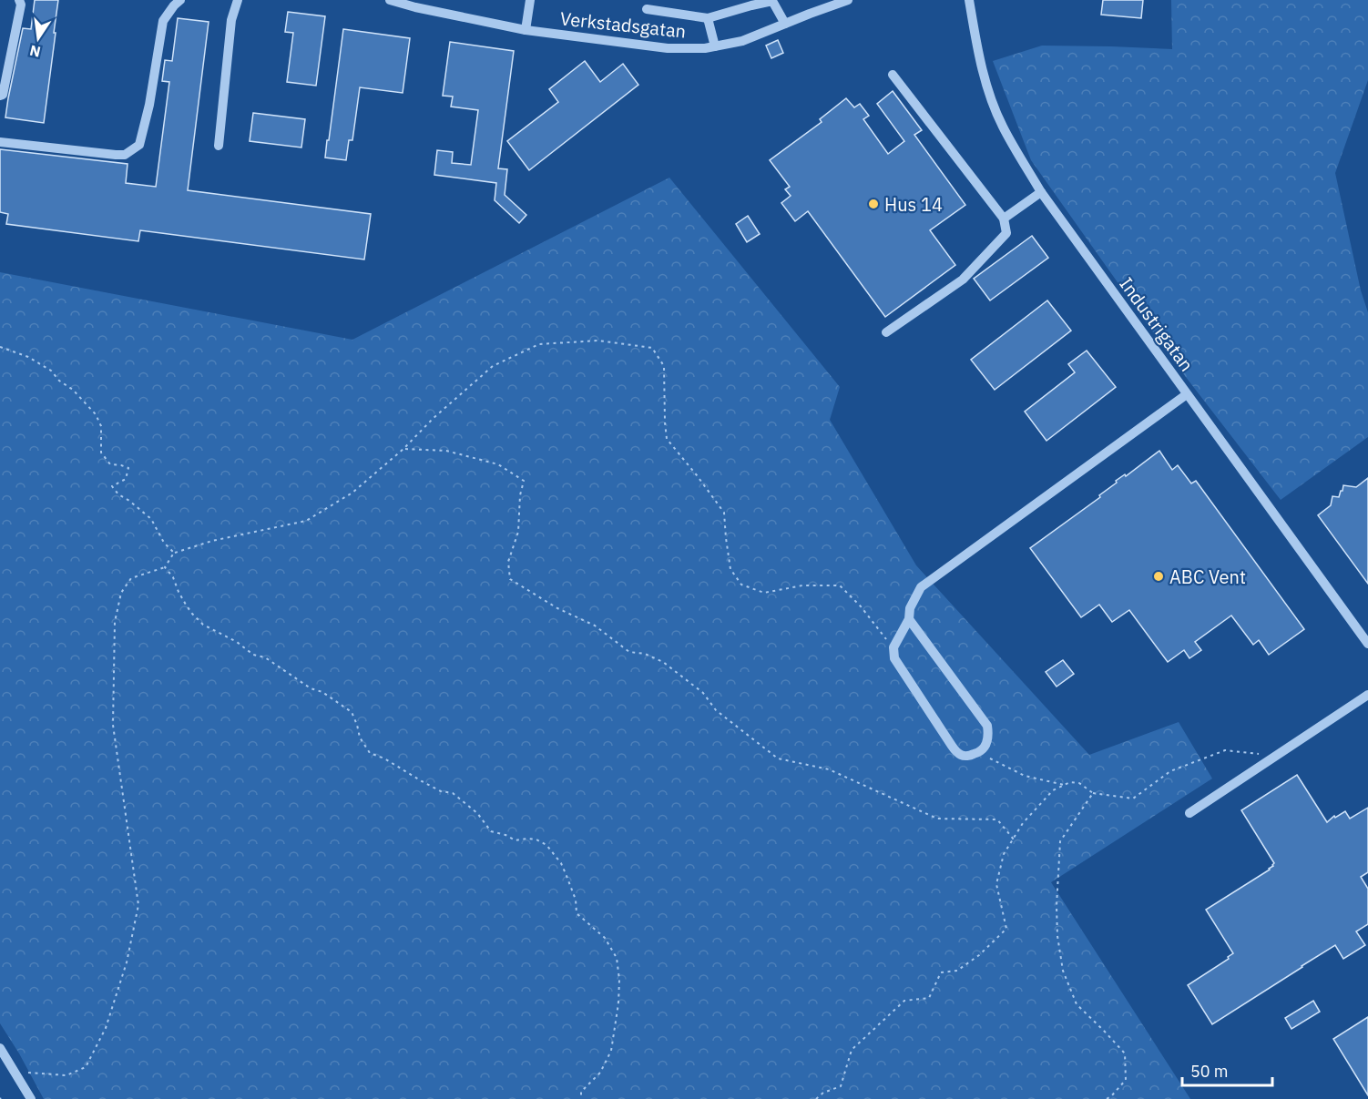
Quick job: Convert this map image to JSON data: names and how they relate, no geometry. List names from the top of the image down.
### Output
{
  "streets": {
    "street": ["Verkstadsgatan", "Industrigatan"]
  },
  "places": ["Hus 14", "ABC Vent"],
  "scale_bar": "50 m",
  "north": "bottom"
}
